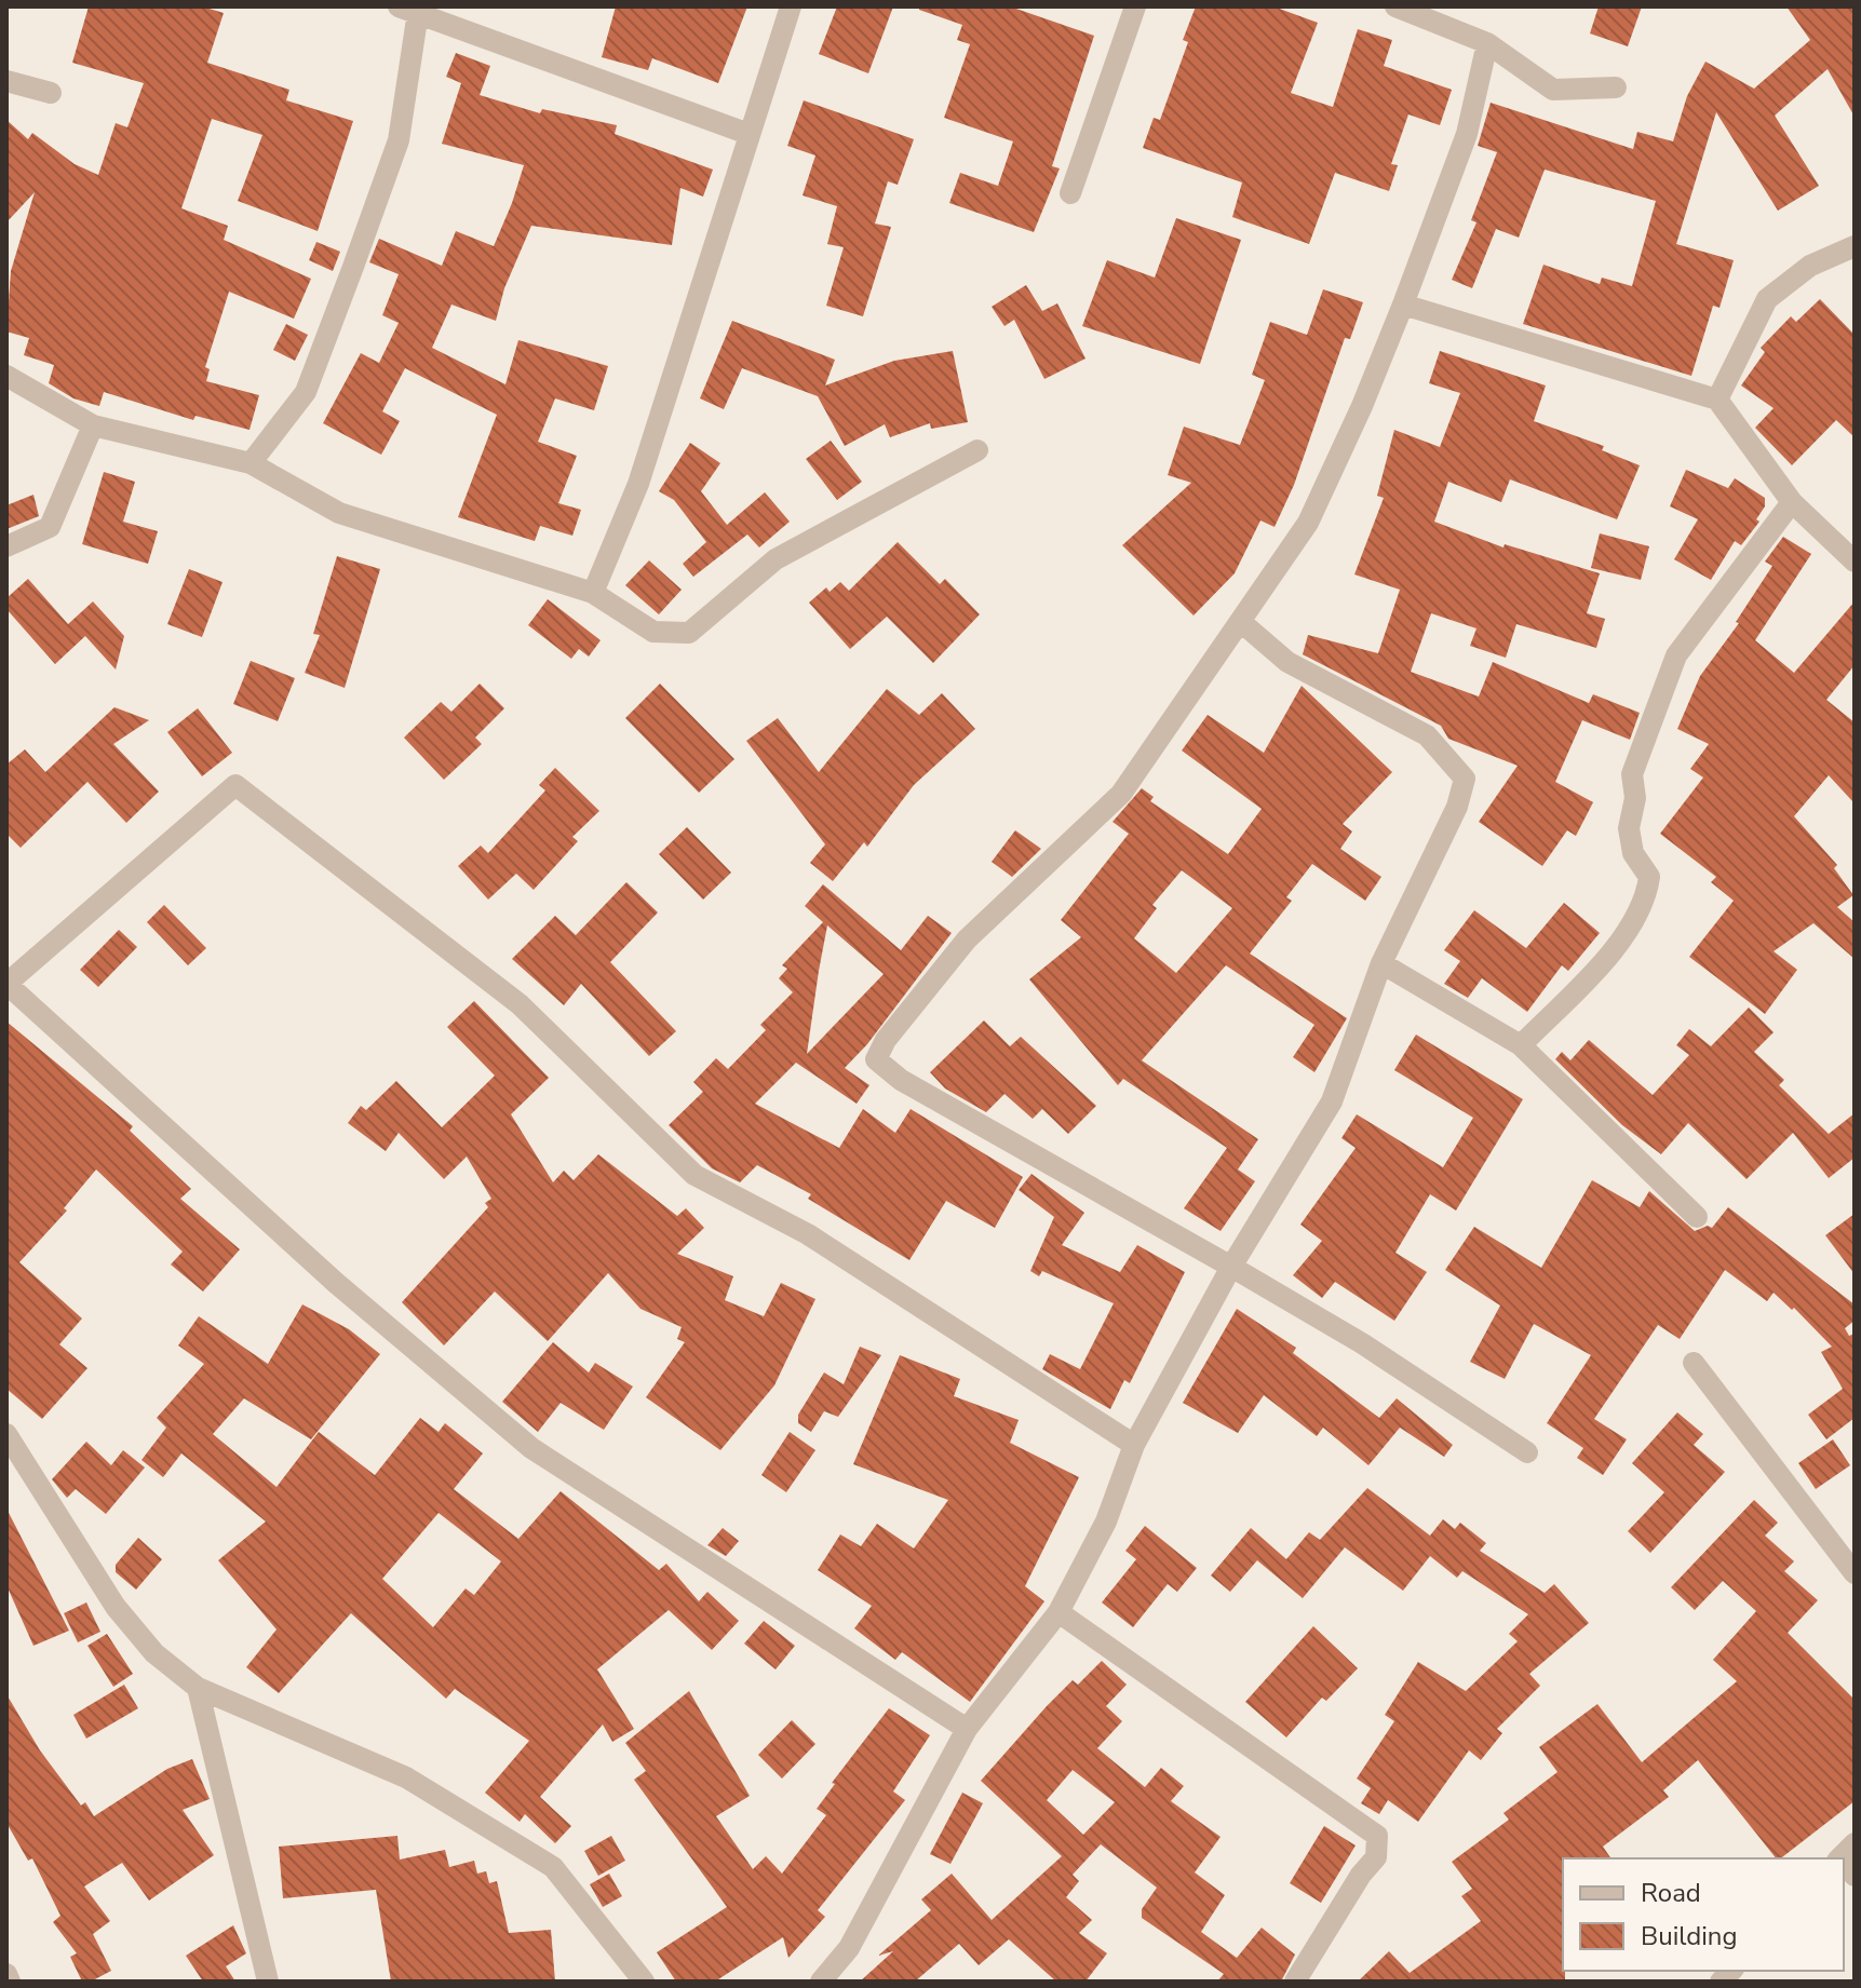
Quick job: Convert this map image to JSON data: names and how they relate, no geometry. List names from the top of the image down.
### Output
{
  "legend": ["Road", "Building"]
}
